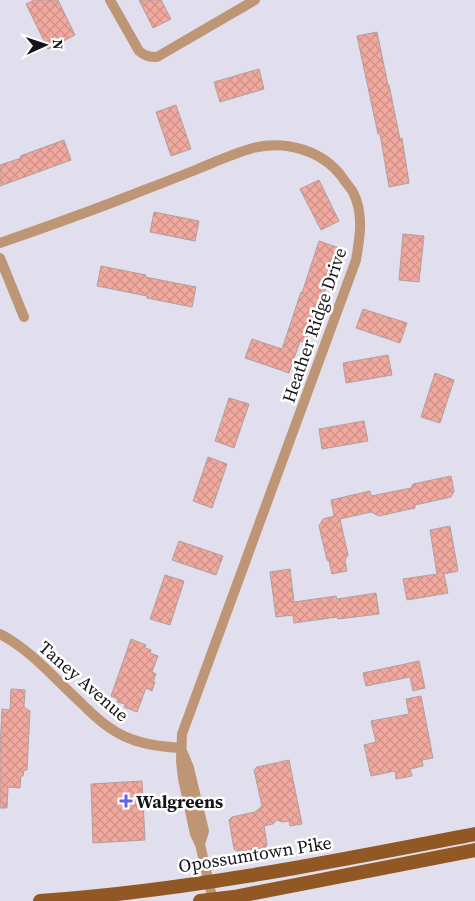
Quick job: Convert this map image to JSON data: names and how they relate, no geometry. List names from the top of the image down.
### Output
{
  "streets": {
    "main road": ["Opossumtown Pike"],
    "street": ["Heather Ridge Drive", "Taney Avenue"]
  },
  "crossings": [
    ["Heather Ridge Drive", "Taney Avenue"]
  ],
  "places": {
    "health": ["Walgreens"]
  },
  "north": "right"
}
